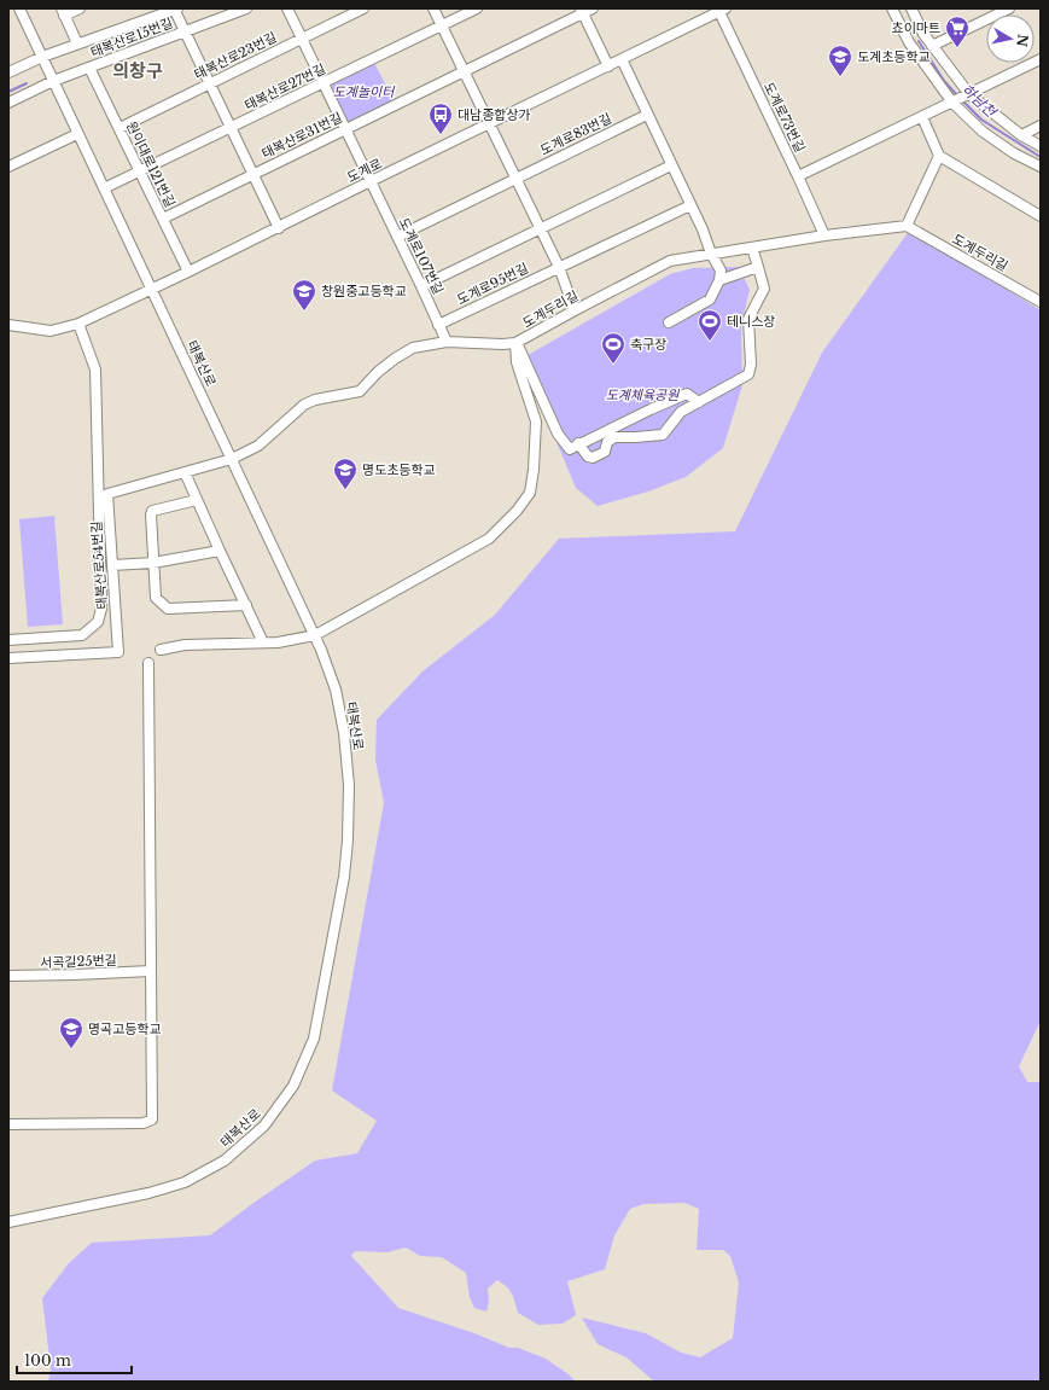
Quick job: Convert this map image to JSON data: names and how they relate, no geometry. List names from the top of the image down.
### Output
{
  "streets": {
    "street": [
      "태복산로15번길",
      "태복산로23번길",
      "태복산로27번길",
      "도계로73번길",
      "도계로83번길",
      "태복산로31번길",
      "원이대로121번길",
      "도계로",
      "도계두리길",
      "도계로107번길",
      "도계로95번길",
      "태복산로",
      "태복산로54번길",
      "서곡길25번길"
    ]
  },
  "crossings": [
    ["태복산로15번길", "원이대로121번길"],
    ["태복산로15번길", "태복산로"],
    ["태복산로23번길", "원이대로121번길"],
    ["태복산로23번길", "도계로107번길"],
    ["태복산로27번길", "원이대로121번길"],
    ["태복산로27번길", "도계로107번길"],
    ["태복산로27번길", "태복산로"],
    ["도계로73번길", "도계로"],
    ["도계로73번길", "도계두리길"],
    ["태복산로31번길", "원이대로121번길"],
    ["태복산로31번길", "도계로107번길"],
    ["원이대로121번길", "도계로"],
    ["도계로", "도계로107번길"],
    ["도계로", "태복산로"],
    ["도계두리길", "도계로107번길"],
    ["도계두리길", "태복산로"],
    ["도계두리길", "태복산로54번길"],
    ["도계로107번길", "도계로95번길"],
    ["태복산로", "태복산로54번길"]
  ],
  "districts": ["의창구"],
  "water": ["하남천"],
  "parks": ["도계놀이터", "도계체육공원"],
  "places": {
    "supermarket": ["쵸이마트"],
    "school or university": [
      "도계초등학교",
      "창원중고등학교",
      "명도초등학교",
      "명곡고등학교"
    ],
    "bus stop": ["대남종합상가"],
    "sports": ["테니스장", "축구장"]
  },
  "scale_bar": "100 m",
  "north": "right"
}
